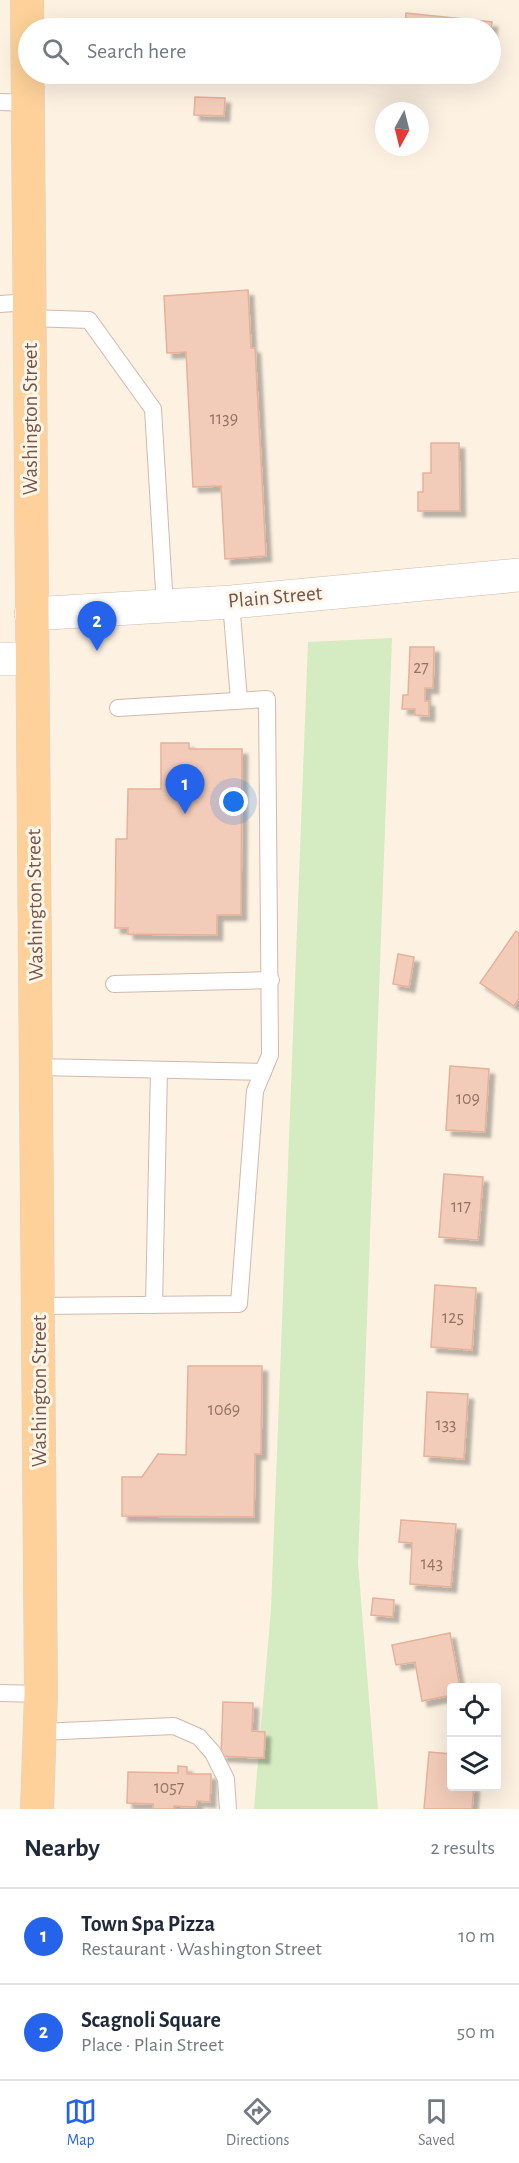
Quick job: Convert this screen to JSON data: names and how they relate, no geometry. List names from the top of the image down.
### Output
{
  "streets": {
    "main road": ["Washington Street"],
    "street": ["Plain Street"]
  },
  "crossings": [
    ["Washington Street", "Plain Street"]
  ],
  "house_numbers": [
    "1139",
    "27",
    "109",
    "117",
    "125",
    "1069",
    "133",
    "143",
    "1057"
  ],
  "north": "bottom",
  "page": {
    "search": "Search here",
    "pins": ["2", "1"],
    "heading": ["Nearby", "2 results"],
    "list": [
      {
        "mark": "1",
        "name": "Town Spa Pizza",
        "note": "Restaurant · Washington Street",
        "value": "10 m"
      },
      {
        "mark": "2",
        "name": "Scagnoli Square",
        "note": "Place · Plain Street",
        "value": "50 m"
      }
    ],
    "nav": ["Map", "Directions", "Saved"]
  }
}
